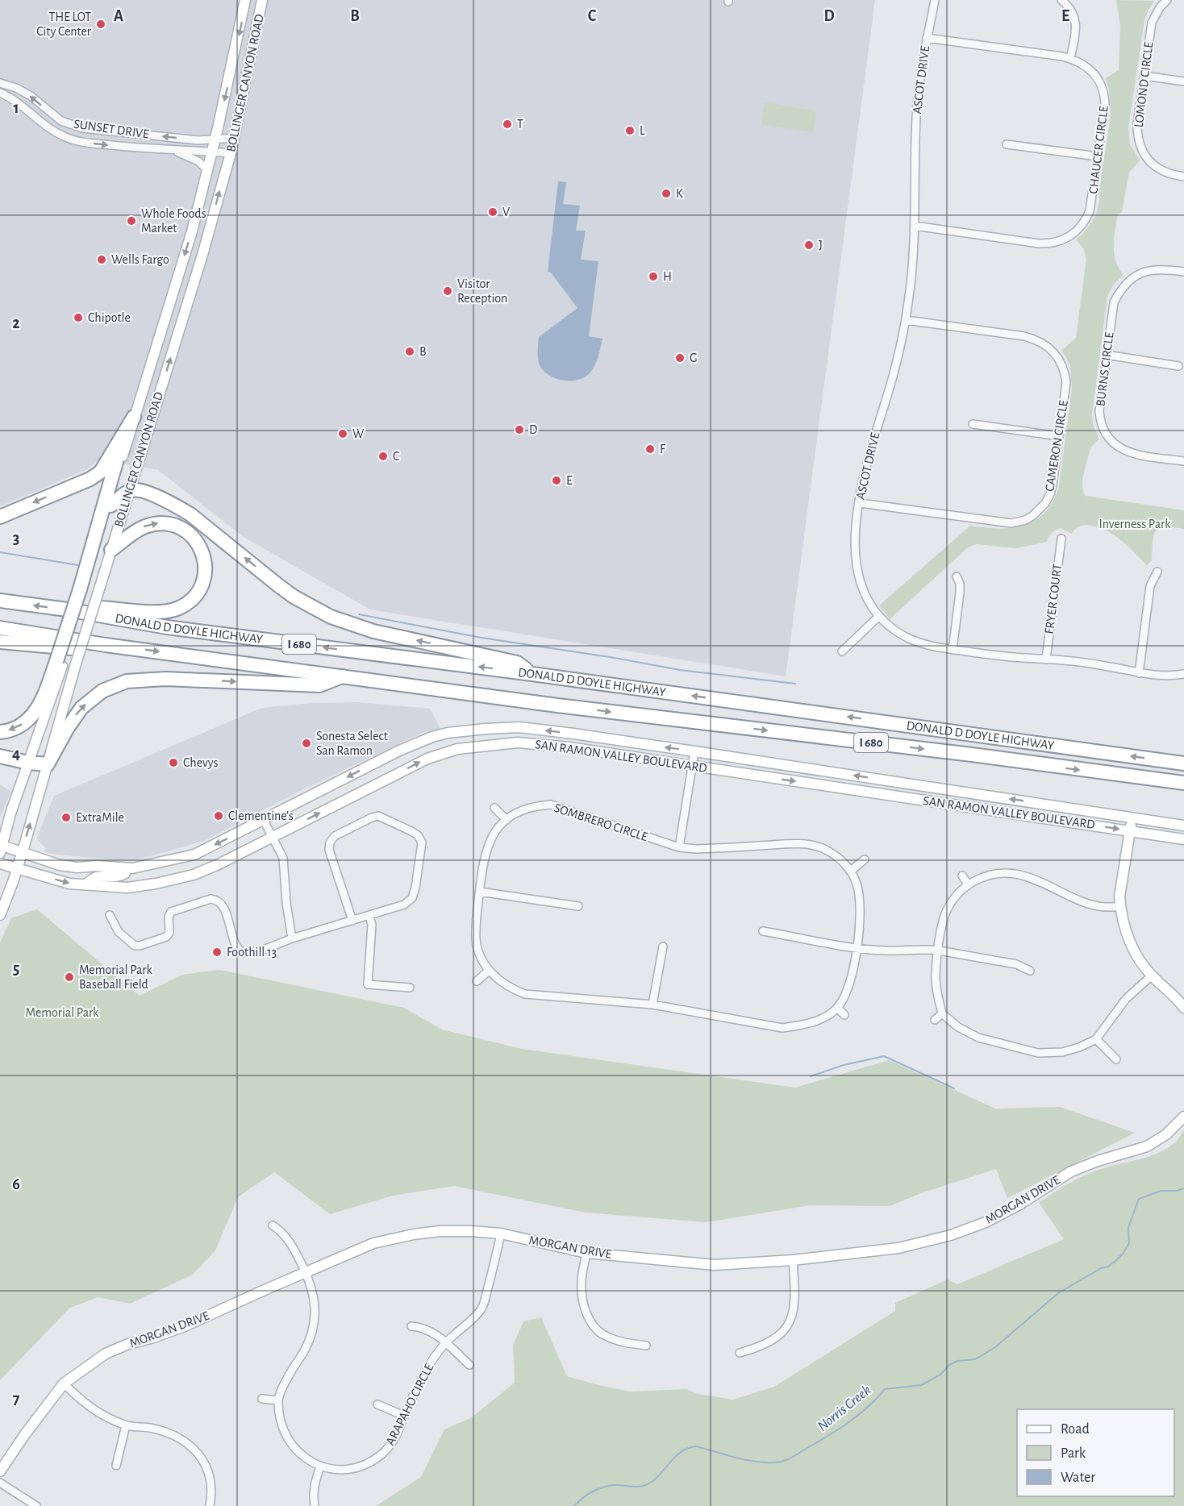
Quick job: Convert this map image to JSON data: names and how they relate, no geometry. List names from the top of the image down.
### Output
{
  "streets": {
    "highway": ["DONALD D DOYLE HIGHWAY", "I 680"],
    "main road": ["BOLLINGER CANYON ROAD", "SAN RAMON VALLEY BOULEVARD", "MORGAN DRIVE"],
    "street": [
      "ASCOT DRIVE",
      "LOMOND CIRCLE",
      "SUNSET DRIVE",
      "CHAUCER CIRCLE",
      "BURNS CIRCLE",
      "CAMERON CIRCLE",
      "FRYER COURT",
      "SOMBRERO CIRCLE",
      "ARAPAHO CIRCLE"
    ]
  },
  "crossings": [
    ["ASCOT DRIVE", "CHAUCER CIRCLE"],
    ["ASCOT DRIVE", "CAMERON CIRCLE"],
    ["ASCOT DRIVE", "FRYER COURT"],
    ["BOLLINGER CANYON ROAD", "SUNSET DRIVE"],
    ["BOLLINGER CANYON ROAD", "SAN RAMON VALLEY BOULEVARD"],
    ["MORGAN DRIVE", "ARAPAHO CIRCLE"]
  ],
  "water": ["Norris Creek"],
  "parks": ["Inverness Park", "Memorial Park"],
  "places": [
    "THE LOT City Center",
    "T",
    "L",
    "K",
    "V",
    "Whole Foods Market",
    "J",
    "Wells Fargo",
    "H",
    "Visitor Reception",
    "Chipotle",
    "B",
    "G",
    "D",
    "W",
    "F",
    "C",
    "E",
    "Sonesta Select San Ramon",
    "Chevys",
    "Clementine's",
    "ExtraMile",
    "Foothill 13",
    "Memorial Park Baseball Field"
  ],
  "legend": ["Road", "Park", "Water"],
  "grid": {
    "columns": [
      "A",
      "B",
      "C",
      "D",
      "E"
    ],
    "rows": [
      "1",
      "2",
      "3",
      "4",
      "5",
      "6",
      "7"
    ]
  }
}
